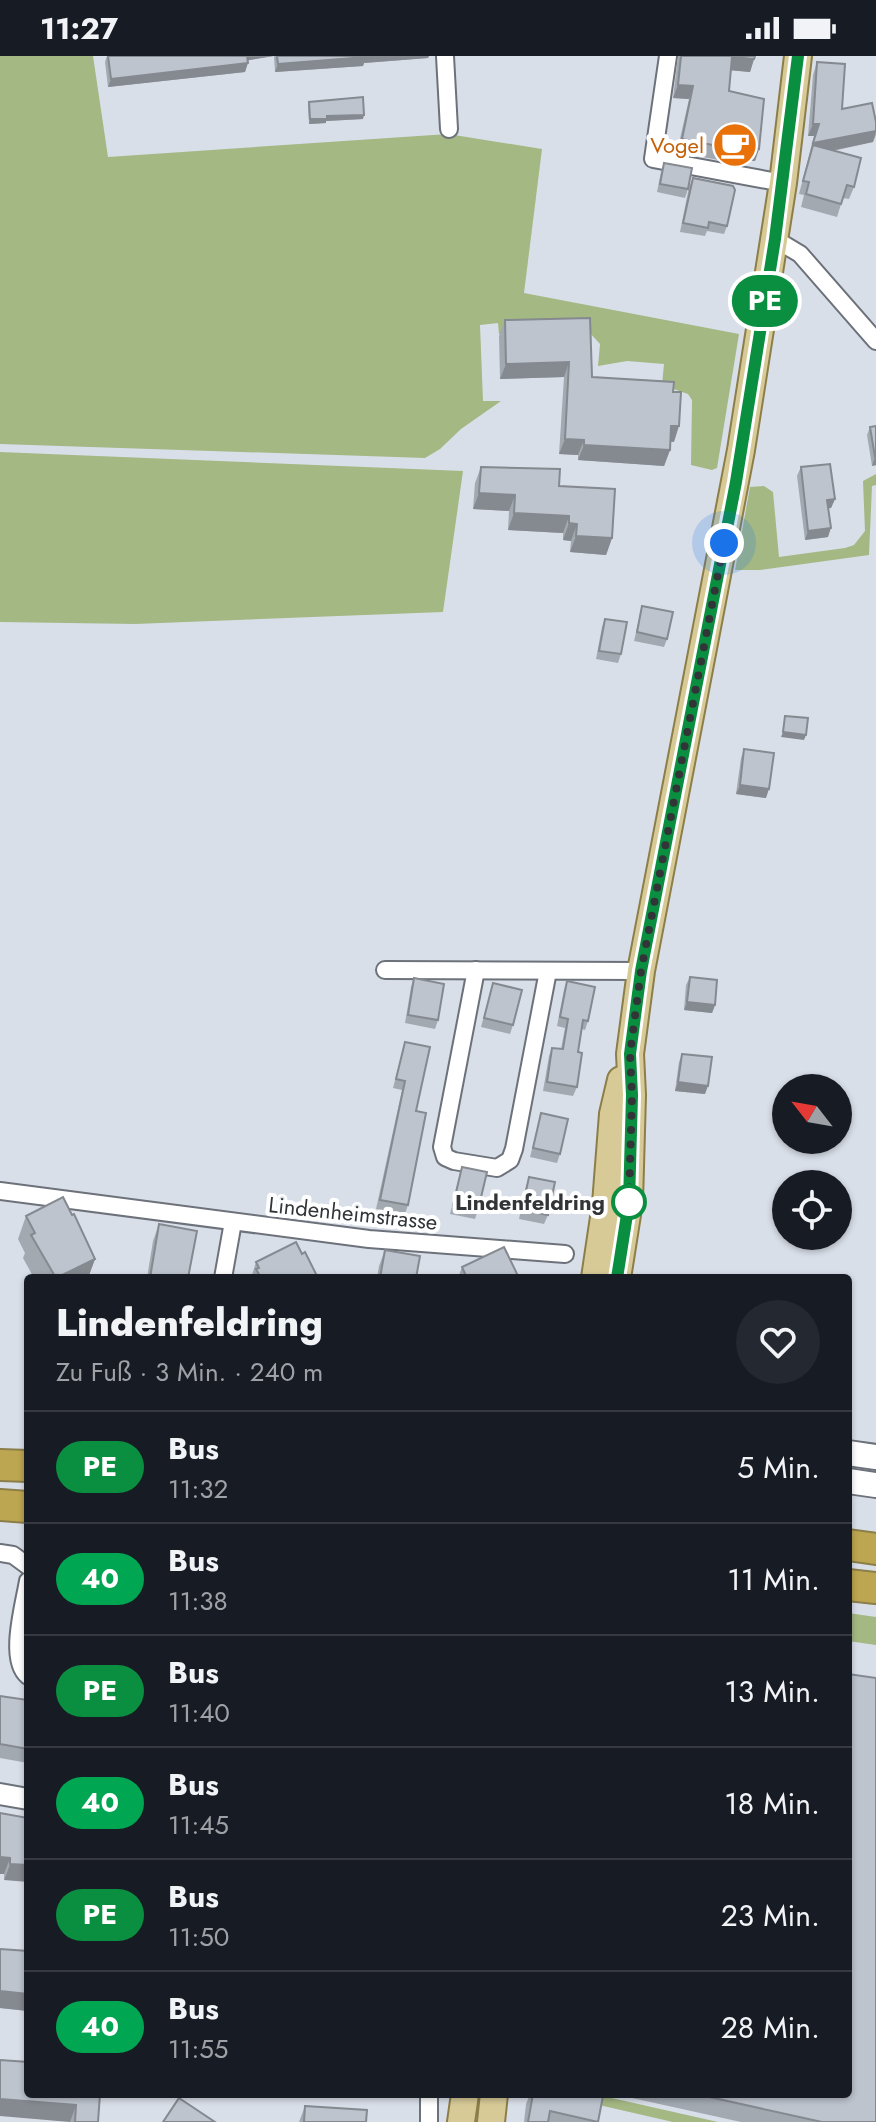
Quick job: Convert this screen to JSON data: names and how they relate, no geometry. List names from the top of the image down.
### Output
{
  "streets": {
    "street": ["Lindenheimstrasse"]
  },
  "places": {
    "cafe": ["Vogel"],
    "other": ["Lindenfeldring"]
  },
  "lines": ["bus line PE"],
  "north": "top left",
  "page": {
    "status": "11:27",
    "on_map": "PE",
    "heading": ["Lindenfeldring", "Zu Fuß · 3 Min. · 240 m"],
    "list": [
      {
        "mark": "PE",
        "name": "Bus",
        "note": "11:32",
        "value": "5 Min."
      },
      {
        "mark": "40",
        "name": "Bus",
        "note": "11:38",
        "value": "11 Min."
      },
      {
        "mark": "PE",
        "name": "Bus",
        "note": "11:40",
        "value": "13 Min."
      },
      {
        "mark": "40",
        "name": "Bus",
        "note": "11:45",
        "value": "18 Min."
      },
      {
        "mark": "PE",
        "name": "Bus",
        "note": "11:50",
        "value": "23 Min."
      },
      {
        "mark": "40",
        "name": "Bus",
        "note": "11:55",
        "value": "28 Min."
      }
    ]
  }
}
